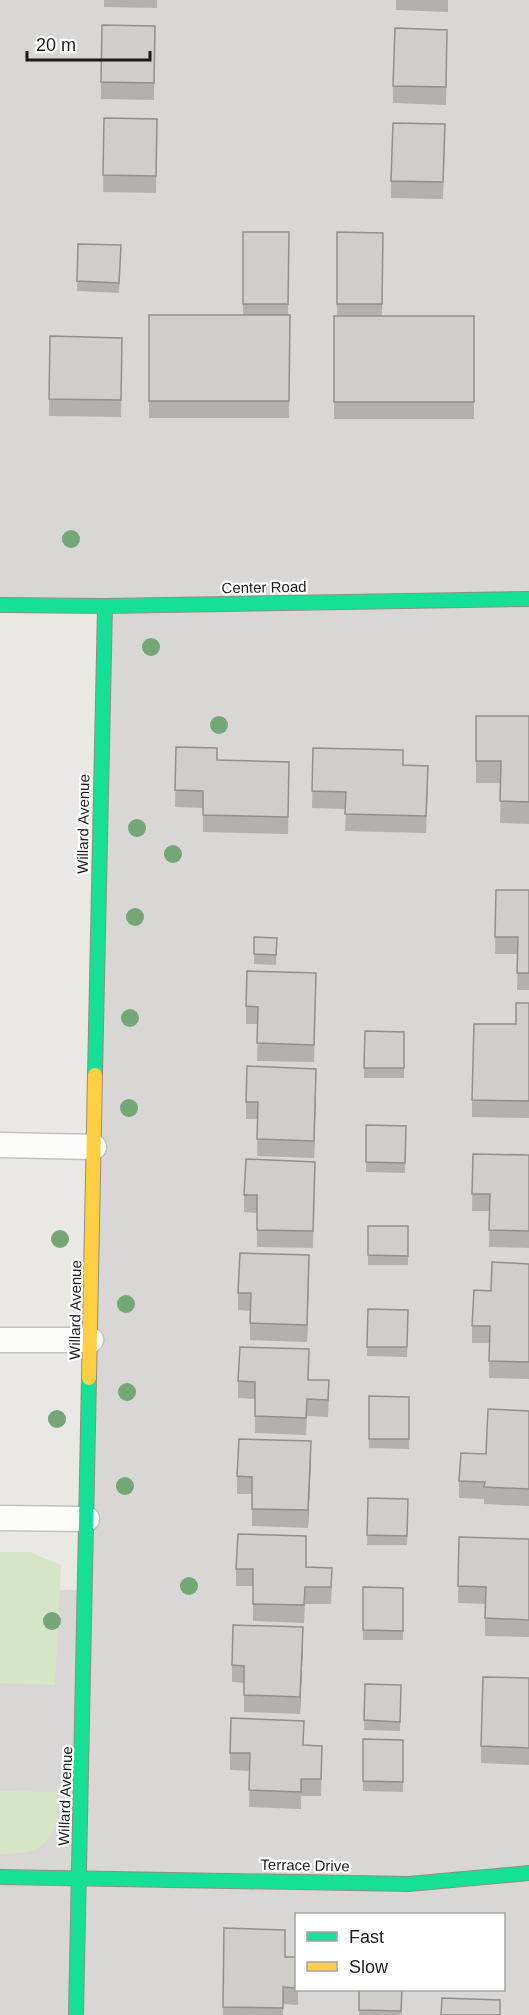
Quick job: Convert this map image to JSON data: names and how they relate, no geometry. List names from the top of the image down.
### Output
{
  "streets": {
    "street": ["Center Road", "Willard Avenue", "Terrace Drive"]
  },
  "crossings": [
    ["Center Road", "Willard Avenue"],
    ["Willard Avenue", "Terrace Drive"]
  ],
  "legend": ["Fast", "Slow"],
  "scale_bar": "20 m"
}
